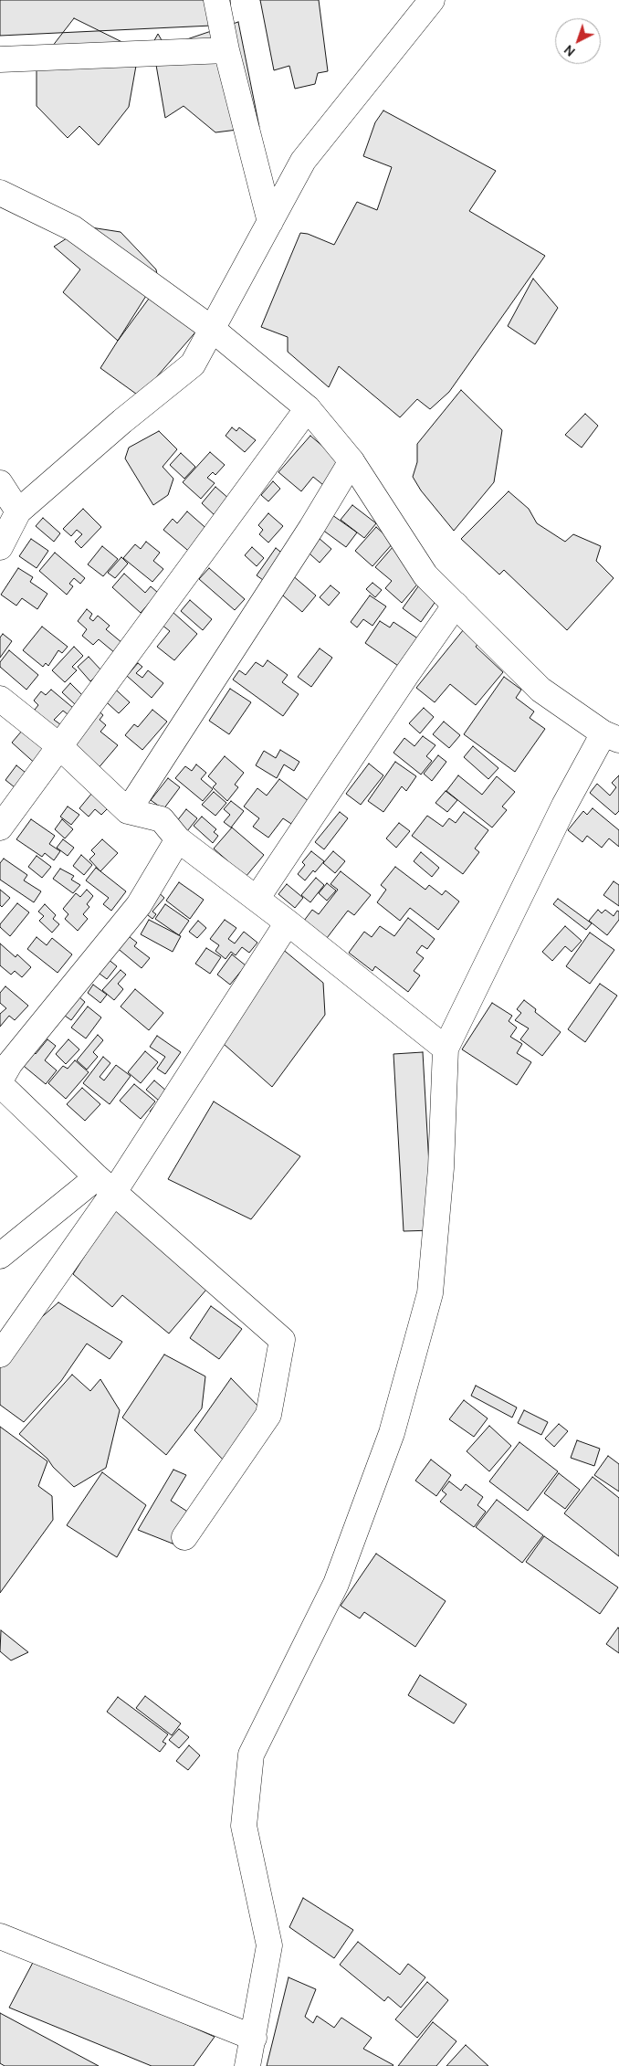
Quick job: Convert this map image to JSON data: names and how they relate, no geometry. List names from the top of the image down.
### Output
{
  "north": "bottom left"
}
